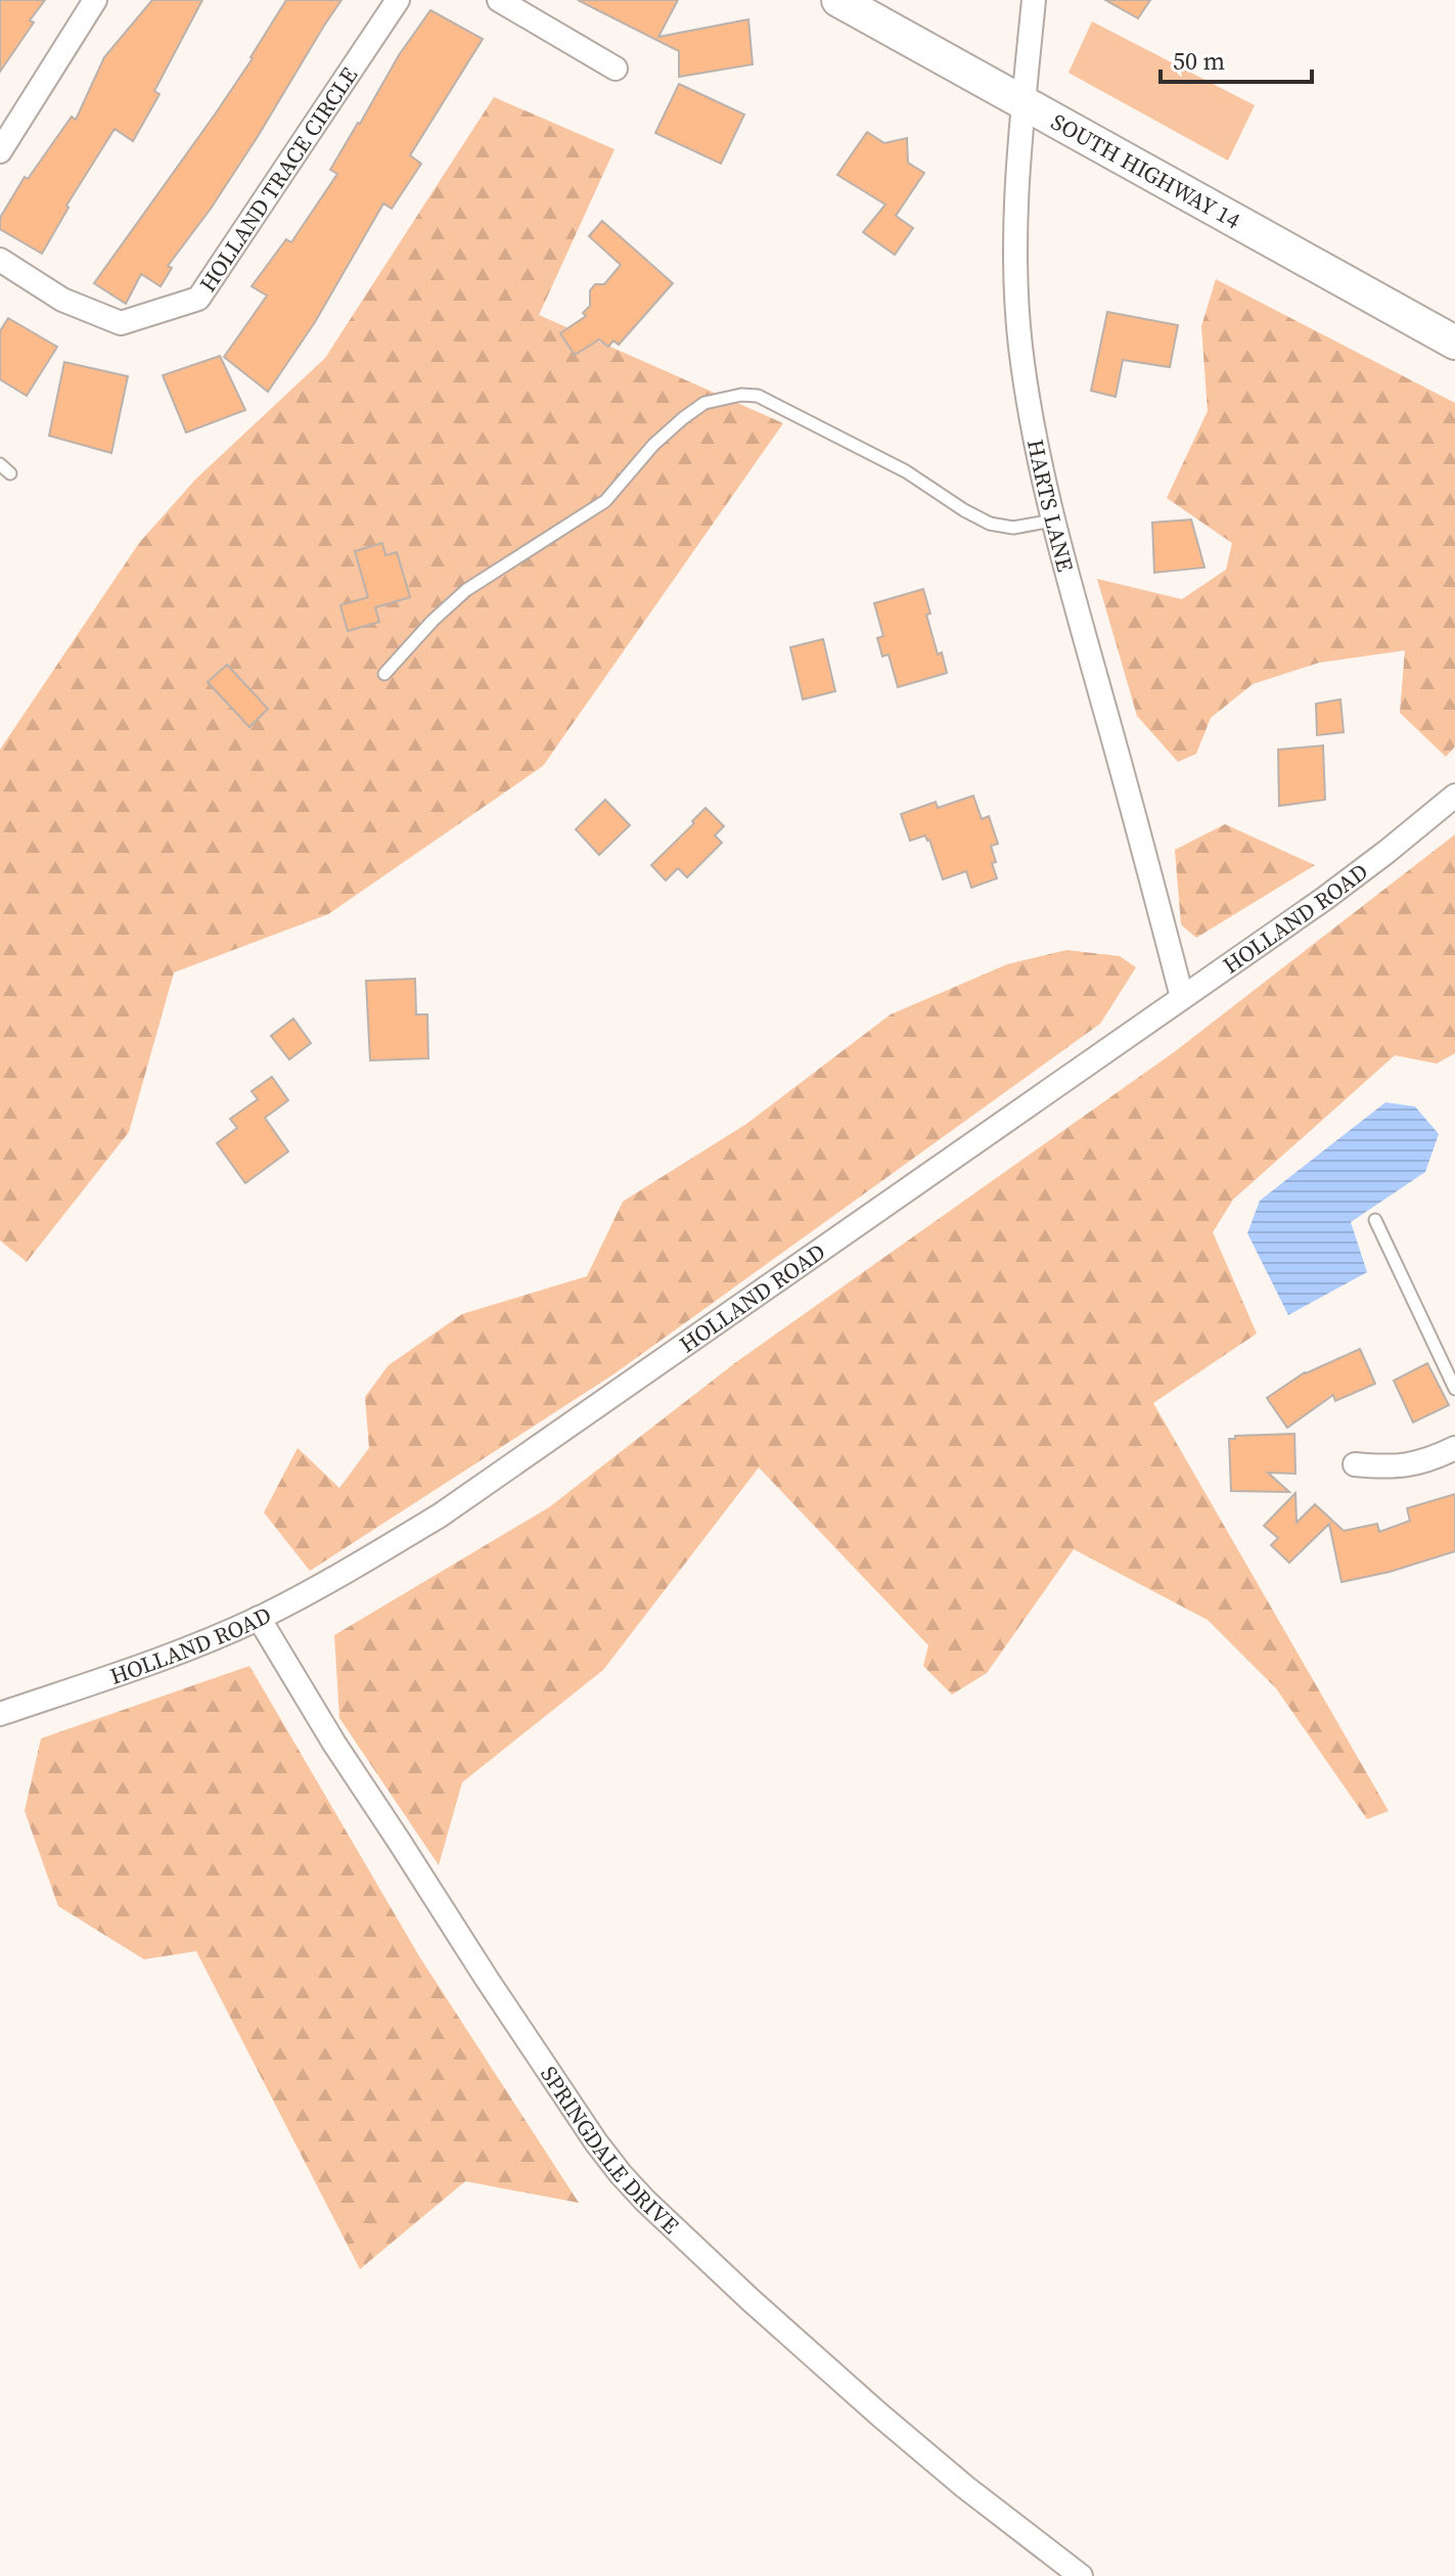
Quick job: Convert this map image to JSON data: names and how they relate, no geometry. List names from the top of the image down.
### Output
{
  "streets": {
    "main road": ["SOUTH HIGHWAY 14"],
    "street": [
      "HOLLAND TRACE CIRCLE",
      "HARTS LANE",
      "HOLLAND ROAD",
      "SPRINGDALE DRIVE"
    ]
  },
  "crossings": [
    ["SOUTH HIGHWAY 14", "HARTS LANE"],
    ["HARTS LANE", "HOLLAND ROAD"],
    ["HOLLAND ROAD", "SPRINGDALE DRIVE"]
  ],
  "scale_bar": "50 m"
}
